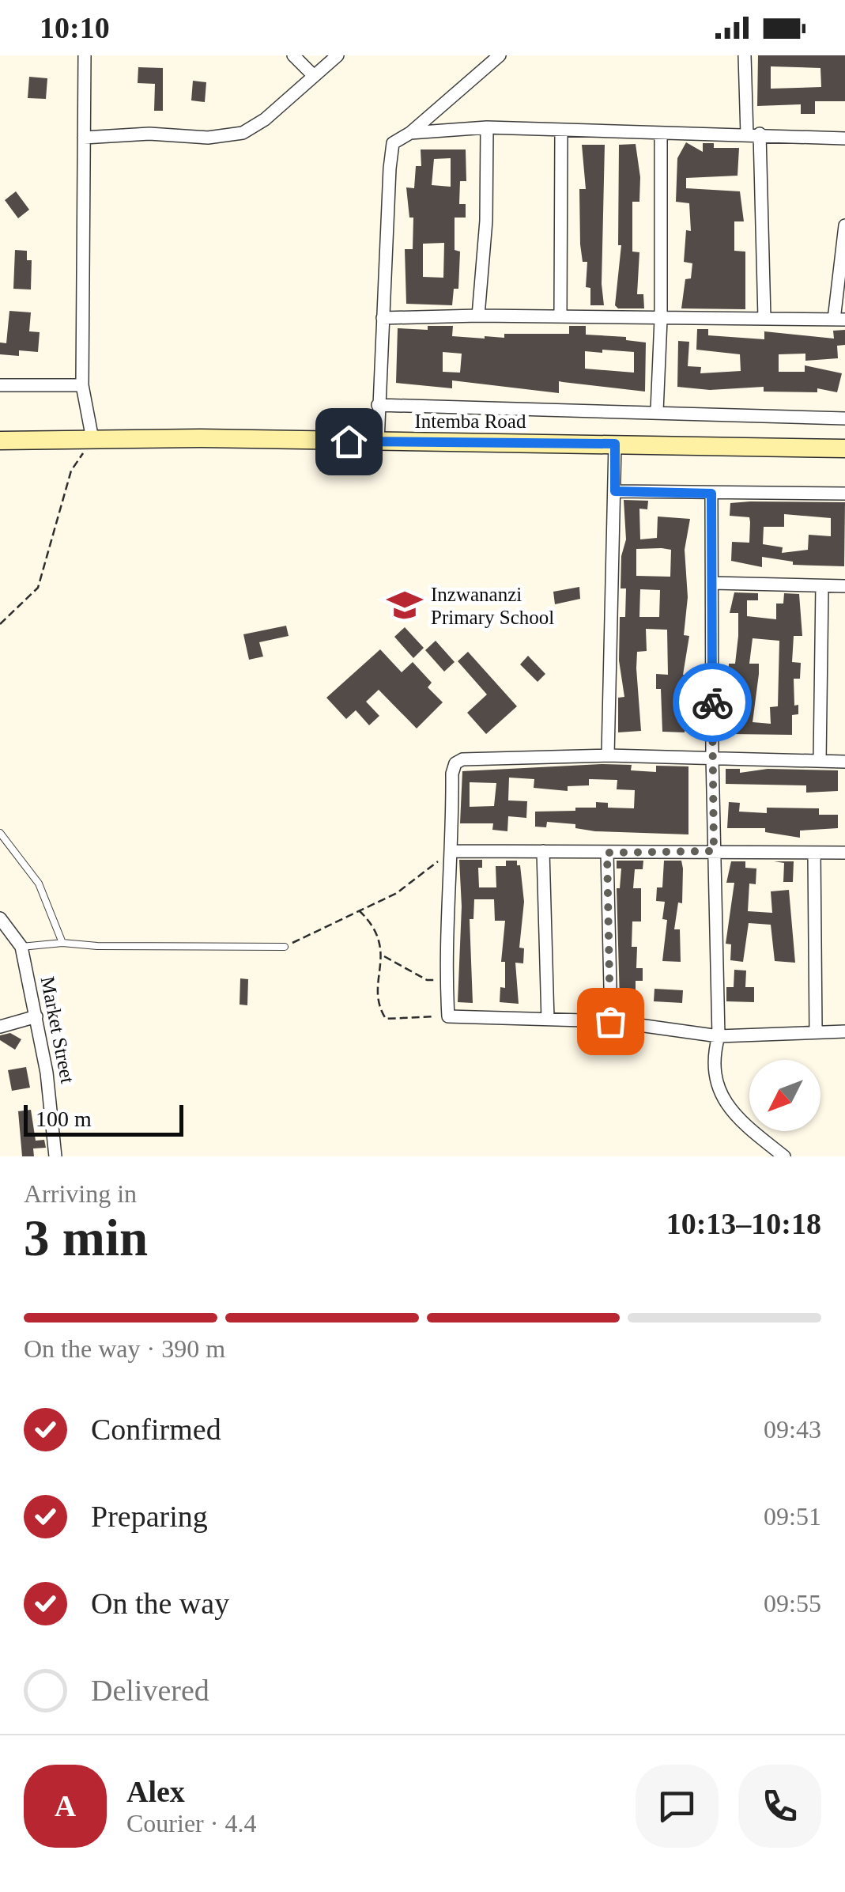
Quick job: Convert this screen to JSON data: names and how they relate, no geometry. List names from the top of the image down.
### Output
{
  "streets": {
    "street": ["Intemba Road", "Market Street"]
  },
  "places": {
    "school or university": ["Inzwananzi Primary School"]
  },
  "scale_bar": "100 m",
  "north": "bottom left",
  "page": {
    "status": "10:10",
    "scale": "100 m",
    "heading": ["3 min", "Arriving in", "10:13–10:18"],
    "panel": ["Alex", "Courier · 4.4"],
    "bar": "On the way · 390 m",
    "list": [
      ["Confirmed", "09:43"],
      ["Preparing", "09:51"],
      ["On the way", "09:55"],
      "Delivered"
    ],
    "round": "A"
  }
}
